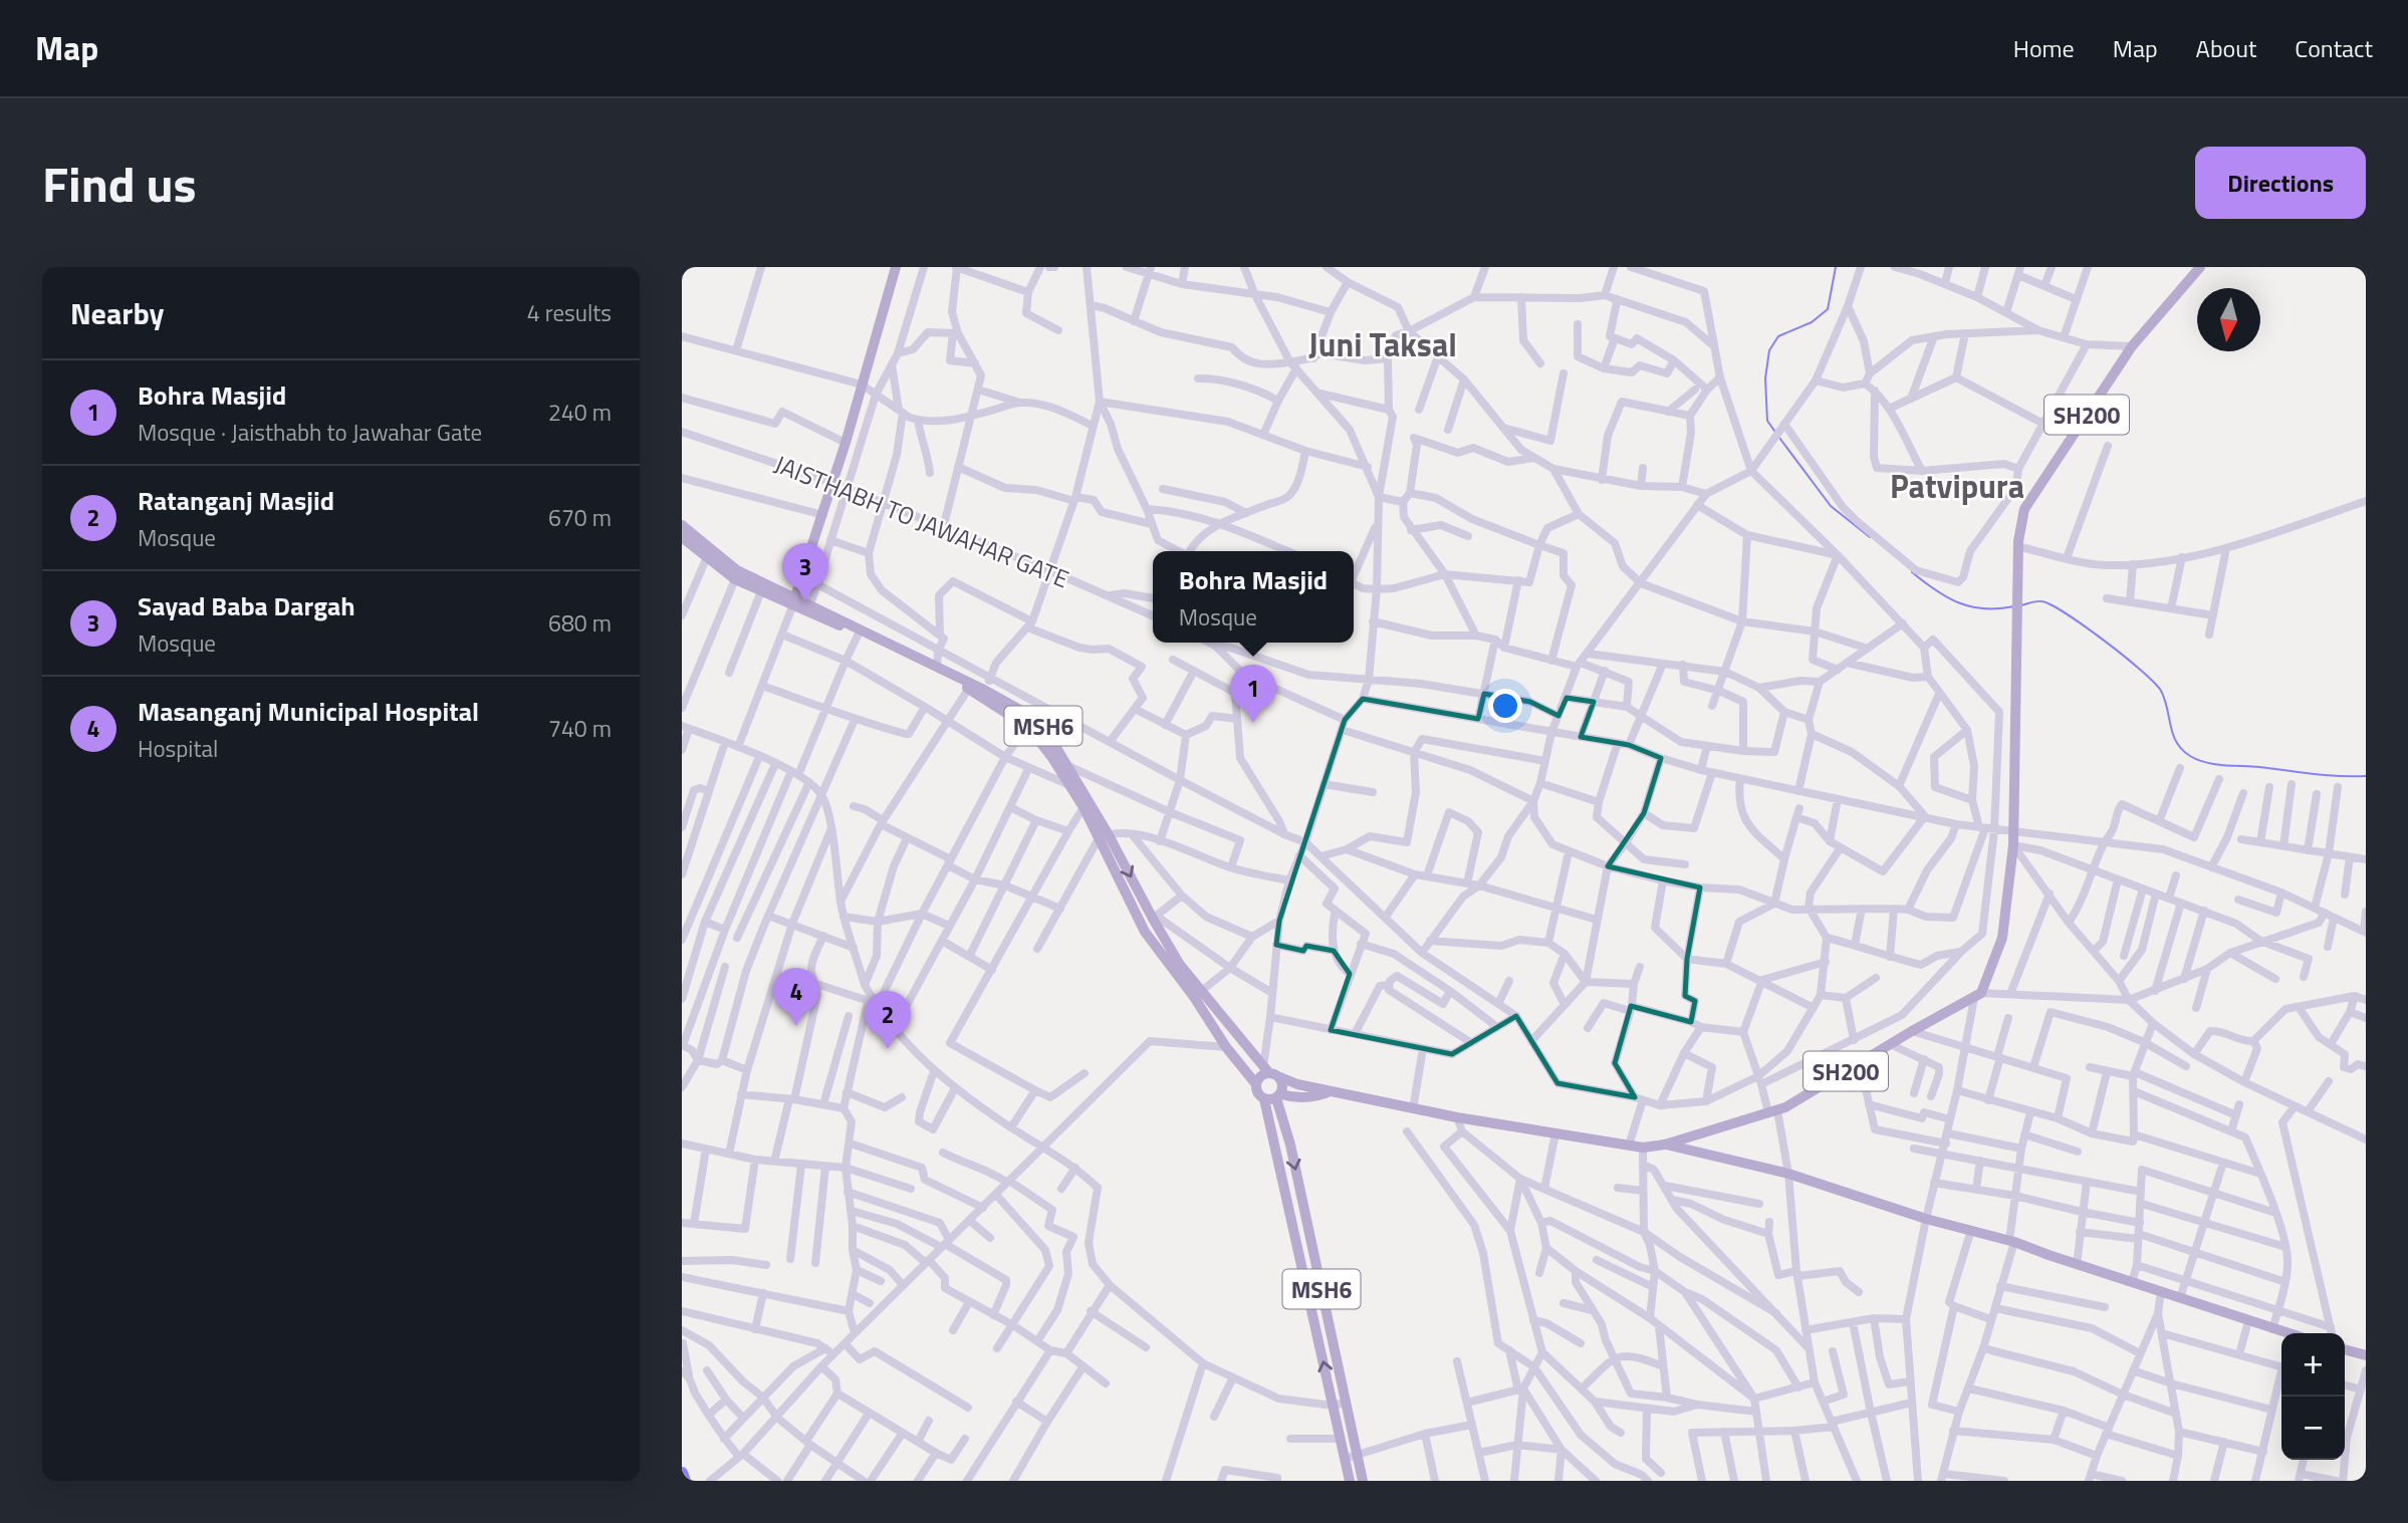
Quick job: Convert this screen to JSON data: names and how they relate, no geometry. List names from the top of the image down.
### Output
{
  "streets": {
    "main road": ["SH200", "MSH6"],
    "street": ["JAISTHABH TO JAWAHAR GATE"]
  },
  "crossings": [
    ["SH200", "MSH6"]
  ],
  "districts": ["Juni Taksal", "Patvipura"],
  "north": "bottom",
  "page": {
    "header": "Map",
    "nav": [
      "Home",
      "Map",
      "About",
      "Contact"
    ],
    "title": "Find us",
    "buttons": "Directions",
    "heading": ["Nearby", "4 results"],
    "list": [
      {
        "mark": "1",
        "name": "Bohra Masjid",
        "note": "Mosque · Jaisthabh to Jawahar Gate",
        "value": "240 m"
      },
      {
        "mark": "2",
        "name": "Ratanganj Masjid",
        "note": "Mosque",
        "value": "670 m"
      },
      {
        "mark": "3",
        "name": "Sayad Baba Dargah",
        "note": "Mosque",
        "value": "680 m"
      },
      {
        "mark": "4",
        "name": "Masanganj Municipal Hospital",
        "note": "Hospital",
        "value": "740 m"
      }
    ],
    "pins": [
      "3",
      "1",
      "4",
      "2"
    ],
    "popup": ["Bohra Masjid", "Mosque"],
    "map_buttons": ["+", "−"]
  }
}
